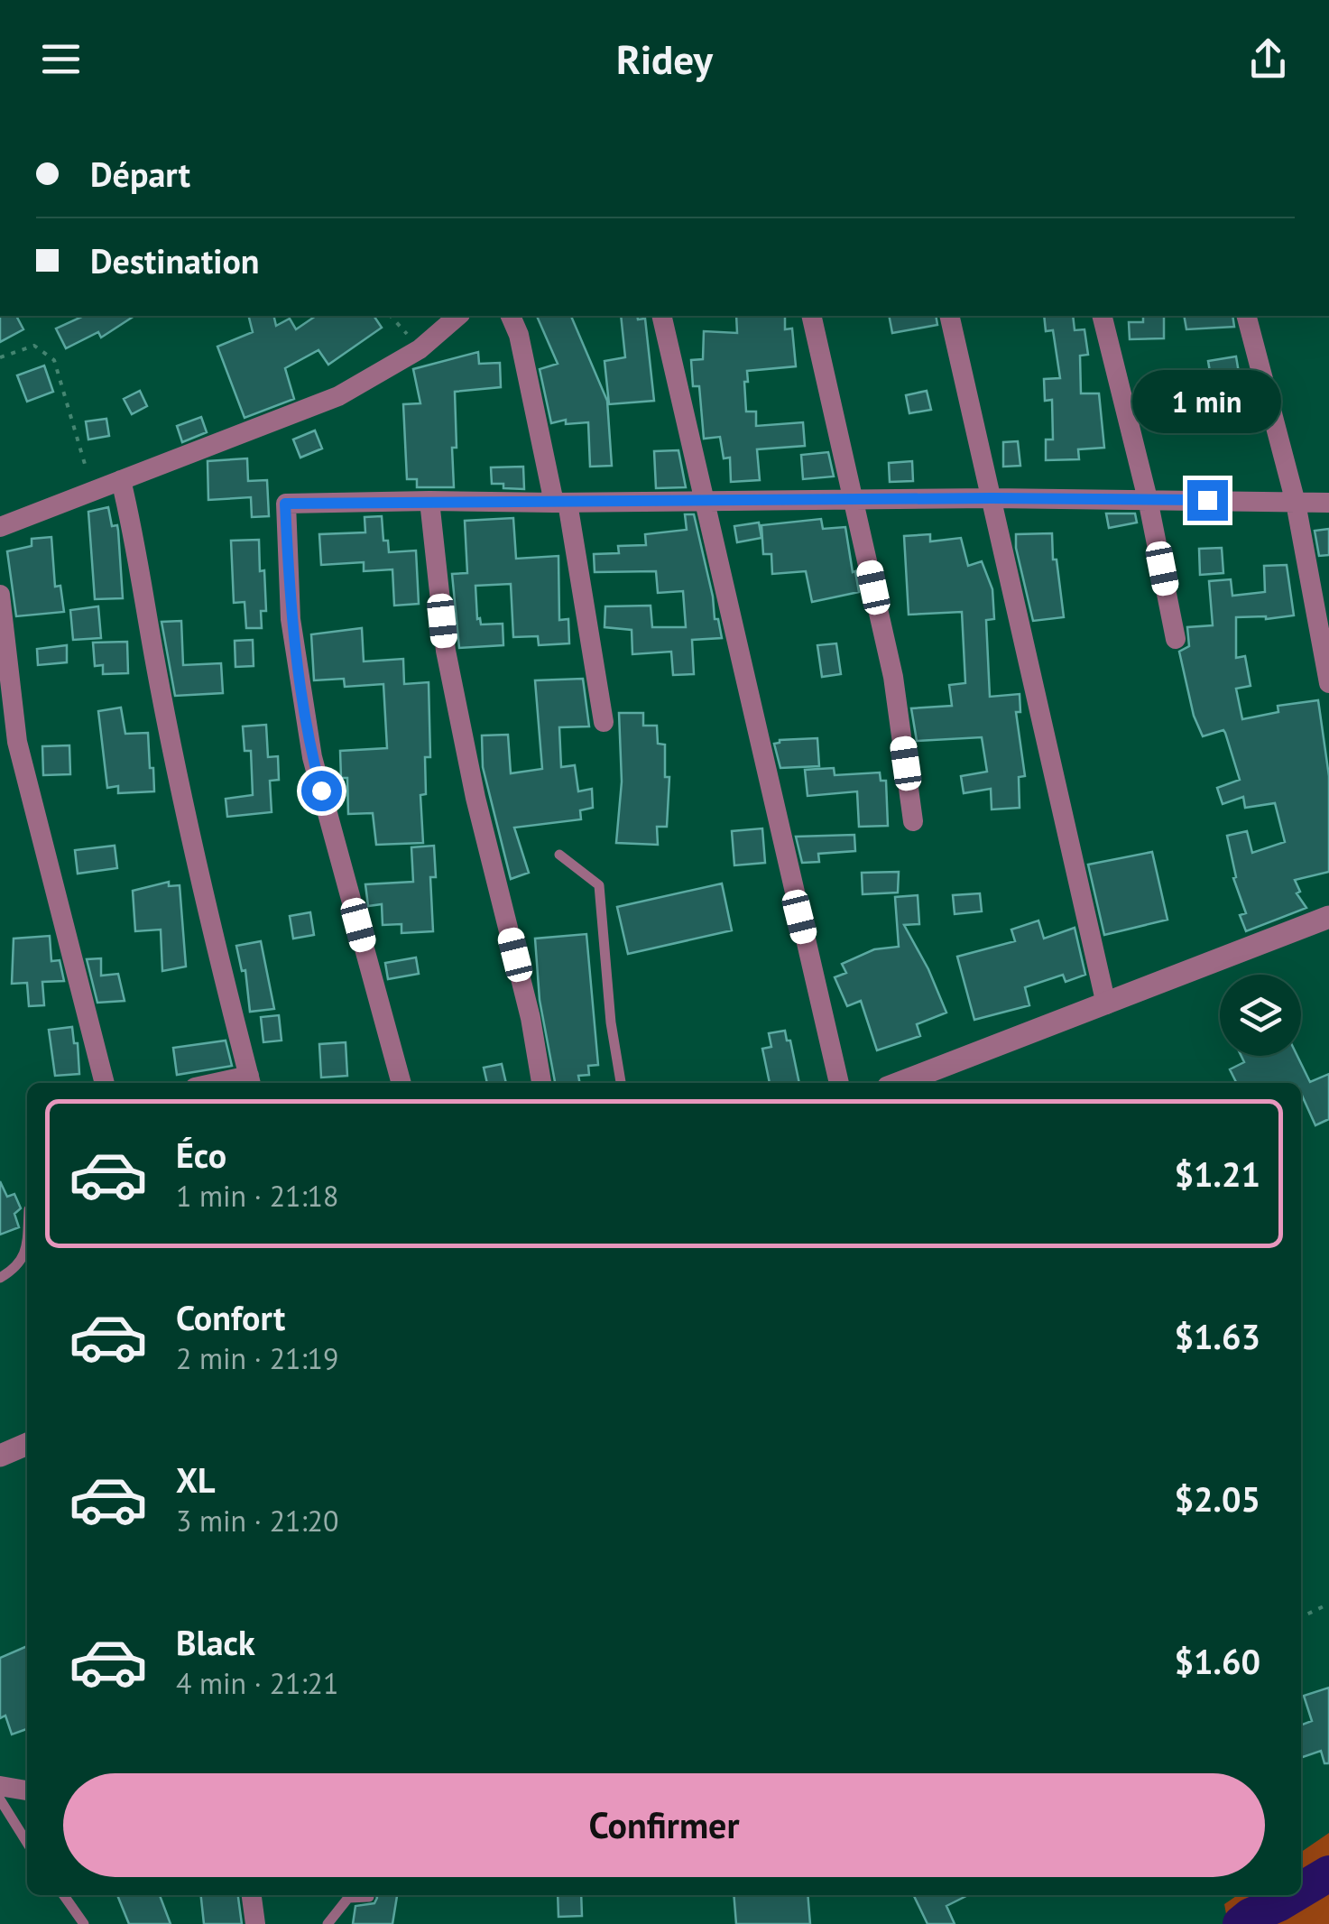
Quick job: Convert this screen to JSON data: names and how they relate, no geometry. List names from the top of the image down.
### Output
{
  "page": {
    "header": "Ridey",
    "banner": ["Départ", "Destination"],
    "bubble": "1 min",
    "list": [
      {
        "name": "Éco",
        "note": "1 min · 21:18",
        "value": "$1.21"
      },
      {
        "name": "Confort",
        "note": "2 min · 21:19",
        "value": "$1.63"
      },
      {
        "name": "XL",
        "note": "3 min · 21:20",
        "value": "$2.05"
      },
      {
        "name": "Black",
        "note": "4 min · 21:21",
        "value": "$1.60"
      }
    ],
    "buttons": "Confirmer"
  }
}
